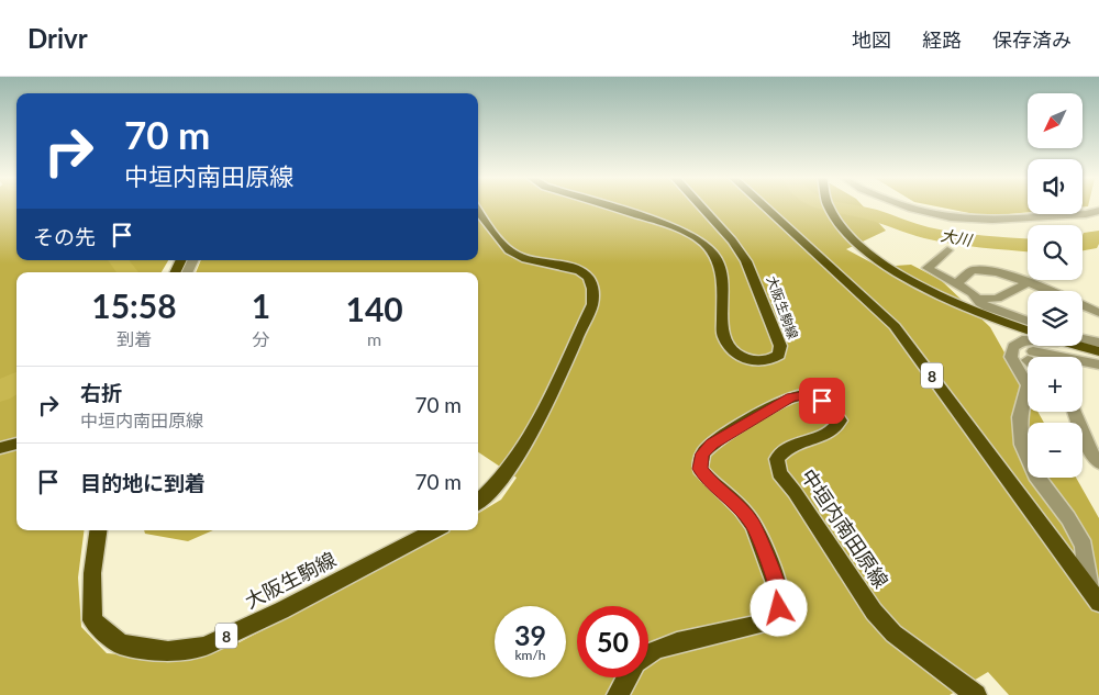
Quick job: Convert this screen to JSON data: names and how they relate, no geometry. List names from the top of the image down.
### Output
{
  "streets": {
    "main road": ["大阪生駒線", "8", "中垣内南田原線"]
  },
  "water": ["大川"],
  "north": "bottom left",
  "page": {
    "header": "Drivr",
    "nav": ["地図", "経路", "保存済み"],
    "map_buttons": ["+", "−"],
    "turn": ["70 m", "中垣内南田原線"],
    "then": "その先",
    "eta": [
      "15:58",
      "到着",
      "1",
      "分",
      "140",
      "m"
    ],
    "list": [
      {
        "name": "右折",
        "note": "中垣内南田原線",
        "value": "70 m"
      },
      {
        "name": "目的地に到着",
        "value": "70 m"
      }
    ],
    "speed": "39 km/h",
    "limit": "50"
  }
}
